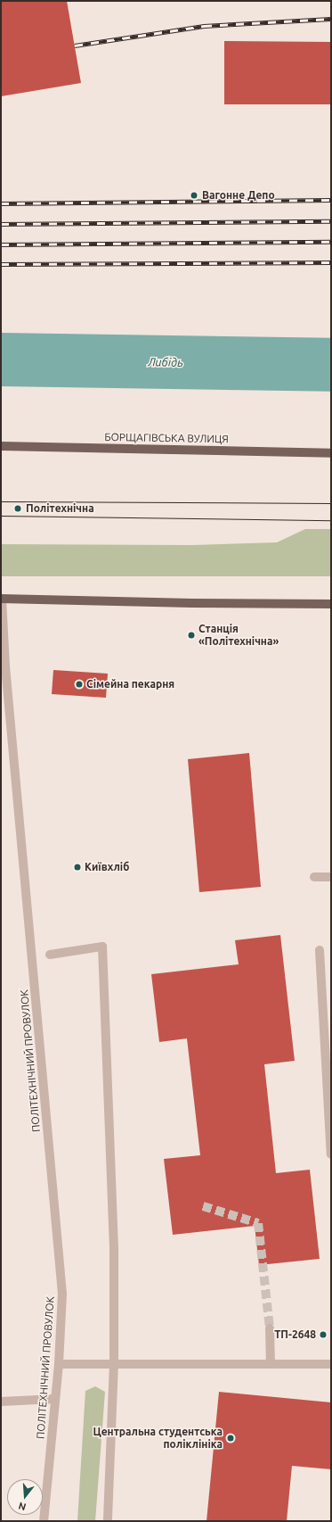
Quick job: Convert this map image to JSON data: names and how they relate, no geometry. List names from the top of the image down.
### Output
{
  "streets": {
    "main road": ["БОРЩАГІВСЬКА ВУЛИЦЯ"],
    "street": ["ПОЛІТЕХНІЧНИЙ ПРОВУЛОК"]
  },
  "water": ["Либідь"],
  "places": [
    "Вагонне Депо",
    "Політехнічна",
    "Станція «Політехнічна»",
    "Сімейна пекарня",
    "Київхліб",
    "ТП-2648",
    "Центральна студентська поліклініка"
  ],
  "north": "bottom"
}
